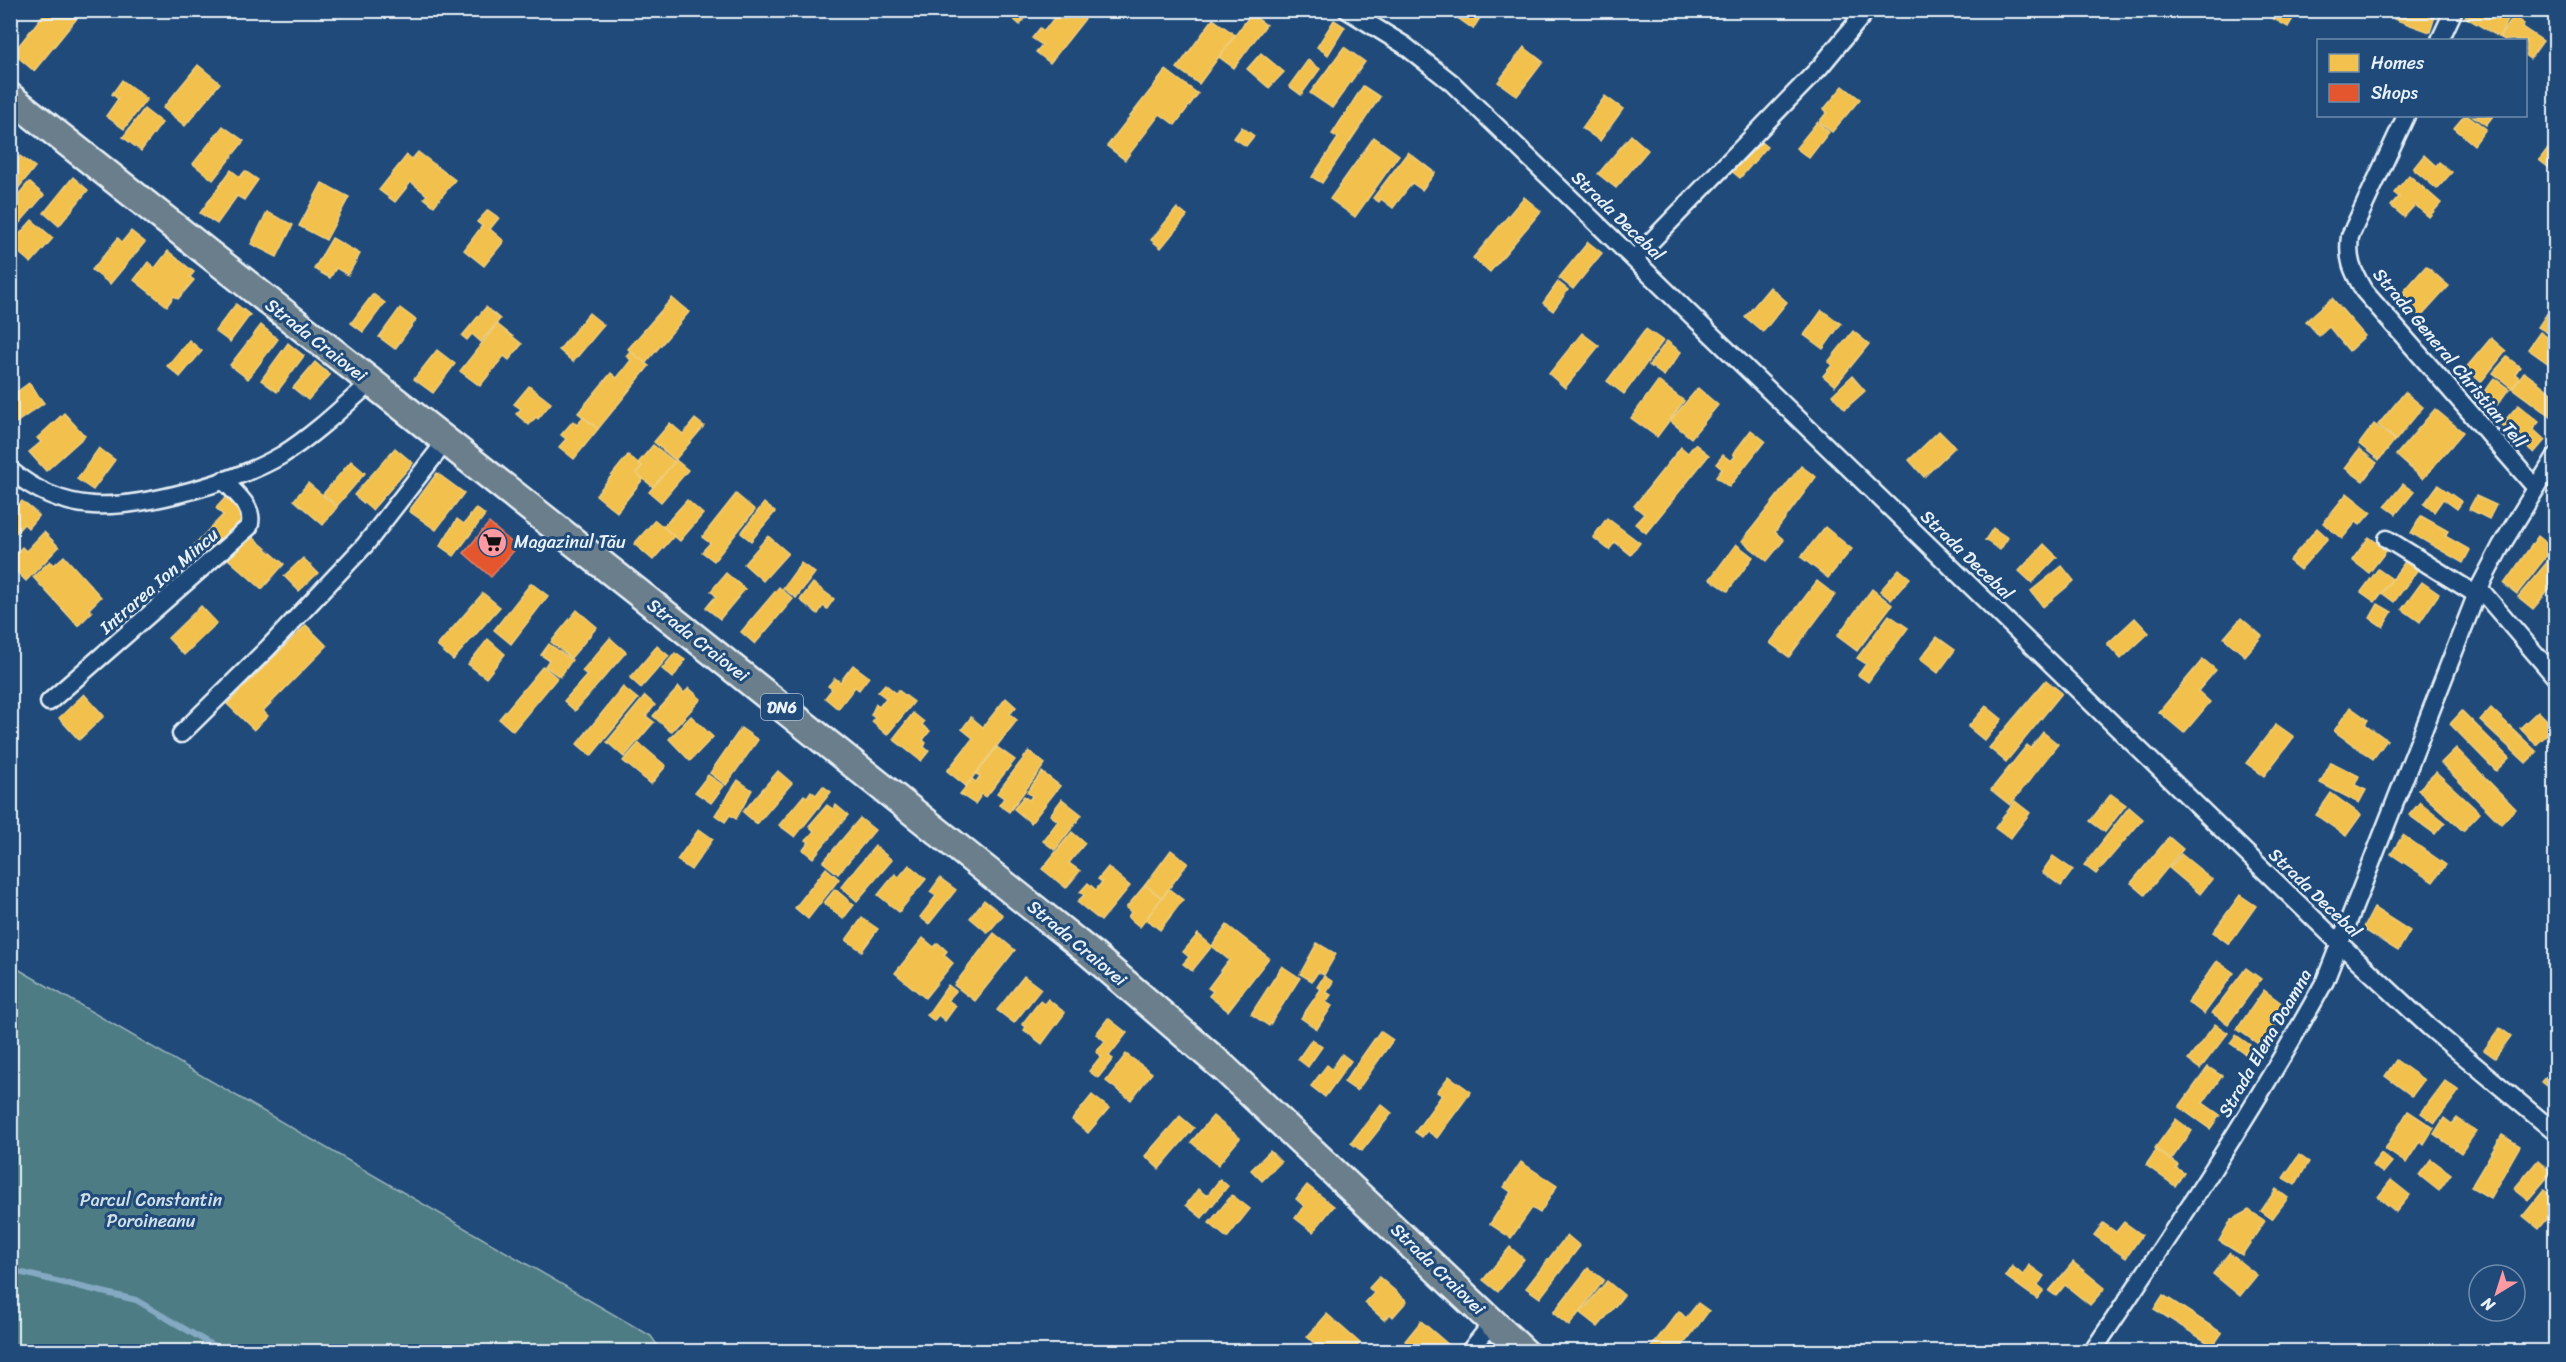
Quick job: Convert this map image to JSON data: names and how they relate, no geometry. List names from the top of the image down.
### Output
{
  "streets": {
    "main road": ["Strada Craiovei", "DN6"],
    "street": [
      "Strada Decebal",
      "Strada General Christian Tell",
      "Intrarea Ion Mincu",
      "Strada Elena Doamna"
    ]
  },
  "crossings": [
    ["Strada Decebal", "Strada Elena Doamna"],
    ["Strada General Christian Tell", "Strada Elena Doamna"]
  ],
  "parks": ["Parcul Constantin Poroineanu"],
  "places": {
    "supermarket": ["Magazinul Tău"]
  },
  "legend": ["Homes", "Shops"],
  "north": "bottom left"
}
